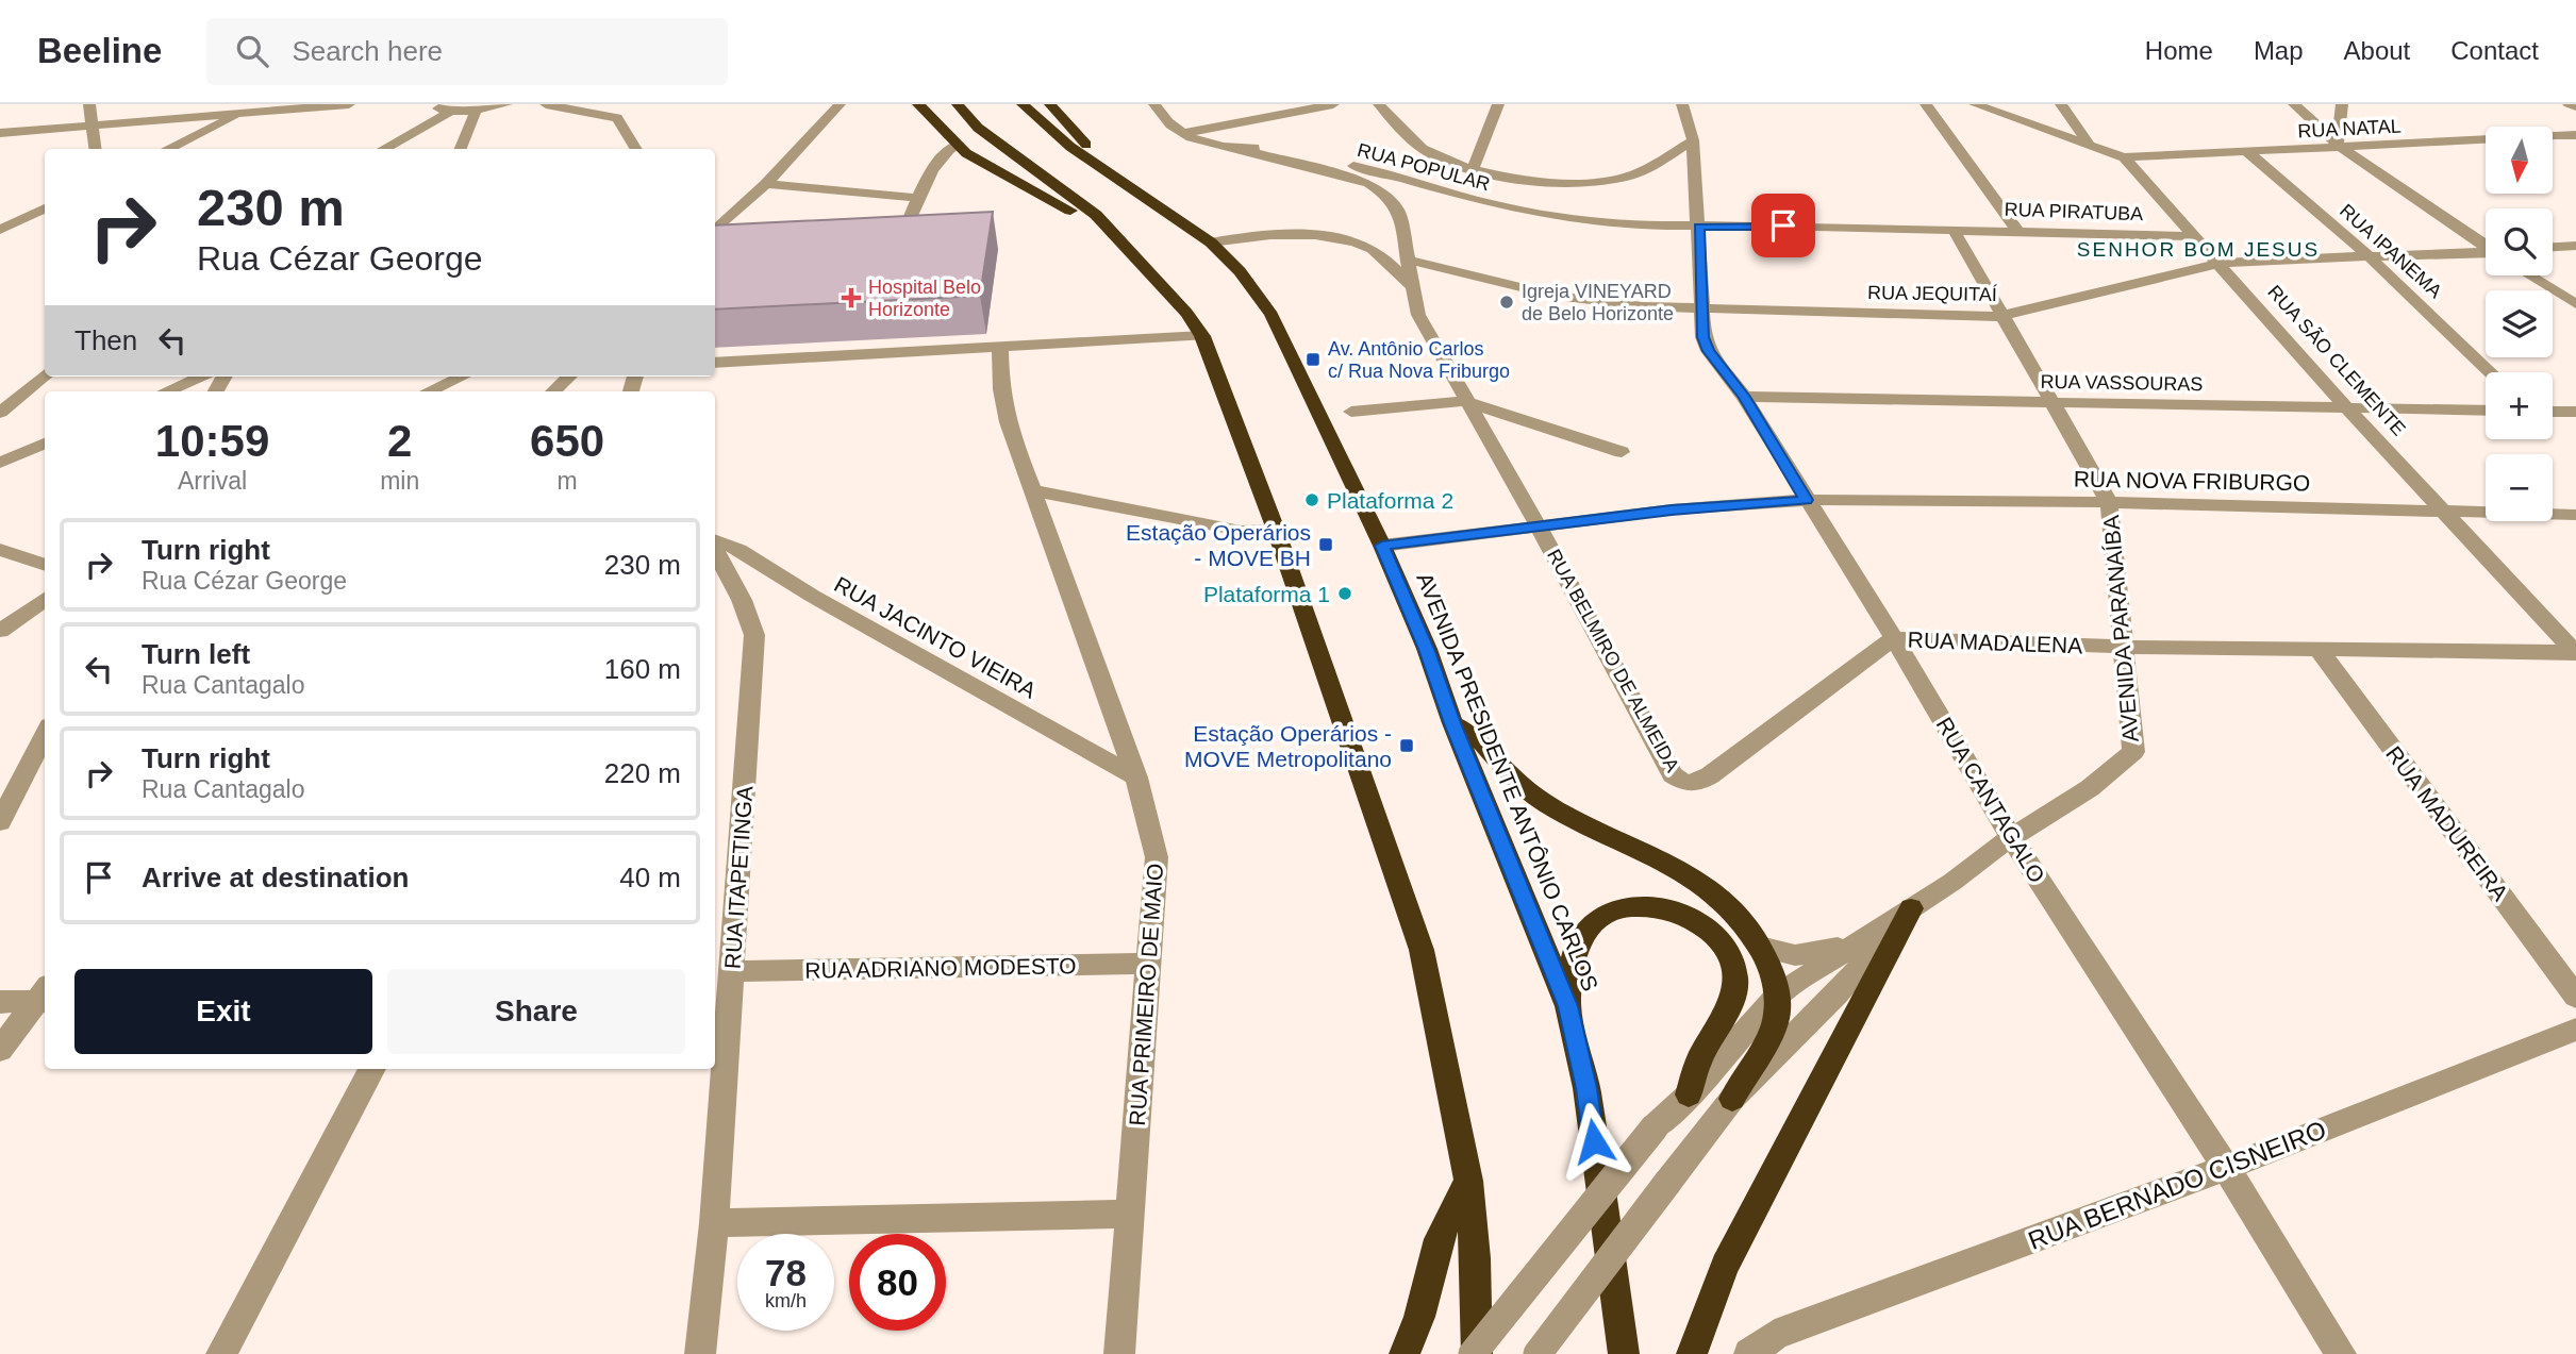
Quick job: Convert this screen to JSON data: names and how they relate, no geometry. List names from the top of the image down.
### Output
{
  "streets": {
    "highway": ["AVENIDA PRESIDENTE ANTÔNIO CARLOS"],
    "street": [
      "RUA NATAL",
      "RUA POPULAR",
      "RUA PIRATUBA",
      "RUA IPANEMA",
      "RUA JEQUITAÍ",
      "RUA SÃO CLEMENTE",
      "RUA VASSOURAS",
      "RUA NOVA FRIBURGO",
      "AVENIDA PARANAÍBA",
      "RUA JACINTO VIEIRA",
      "RUA MADALENA",
      "RUA BELMIRO DE ALMEIDA",
      "RUA CANTAGALO",
      "RUA MADUREIRA",
      "RUA ITAPETINGA",
      "RUA ADRIANO MODESTO",
      "RUA PRIMEIRO DE MAIO",
      "RUA BERNADO CISNEIRO"
    ]
  },
  "crossings": [
    ["RUA NATAL", "RUA IPANEMA"],
    ["RUA NATAL", "RUA SÃO CLEMENTE"],
    ["RUA POPULAR", "RUA BELMIRO DE ALMEIDA"],
    ["RUA POPULAR", "RUA CANTAGALO"],
    ["RUA PIRATUBA", "RUA SÃO CLEMENTE"],
    ["RUA PIRATUBA", "AVENIDA PARANAÍBA"],
    ["RUA IPANEMA", "RUA JEQUITAÍ"],
    ["RUA JEQUITAÍ", "RUA SÃO CLEMENTE"],
    ["RUA JEQUITAÍ", "AVENIDA PARANAÍBA"],
    ["RUA JEQUITAÍ", "RUA BELMIRO DE ALMEIDA"],
    ["RUA JEQUITAÍ", "RUA CANTAGALO"],
    ["RUA SÃO CLEMENTE", "RUA VASSOURAS"],
    ["RUA SÃO CLEMENTE", "RUA NOVA FRIBURGO"],
    ["RUA SÃO CLEMENTE", "RUA MADALENA"],
    ["RUA VASSOURAS", "AVENIDA PARANAÍBA"],
    ["RUA VASSOURAS", "RUA CANTAGALO"],
    ["RUA NOVA FRIBURGO", "AVENIDA PARANAÍBA"],
    ["RUA NOVA FRIBURGO", "RUA BELMIRO DE ALMEIDA"],
    ["RUA NOVA FRIBURGO", "AVENIDA PRESIDENTE ANTÔNIO CARLOS"],
    ["RUA NOVA FRIBURGO", "RUA CANTAGALO"],
    ["AVENIDA PARANAÍBA", "RUA MADALENA"],
    ["AVENIDA PARANAÍBA", "RUA CANTAGALO"],
    ["RUA JACINTO VIEIRA", "RUA PRIMEIRO DE MAIO"],
    ["RUA MADALENA", "RUA BELMIRO DE ALMEIDA"],
    ["RUA MADALENA", "RUA CANTAGALO"],
    ["RUA MADALENA", "RUA MADUREIRA"],
    ["RUA CANTAGALO", "RUA BERNADO CISNEIRO"],
    ["RUA ITAPETINGA", "RUA ADRIANO MODESTO"],
    ["RUA ADRIANO MODESTO", "RUA PRIMEIRO DE MAIO"]
  ],
  "districts": ["SENHOR BOM JESUS"],
  "places": {
    "health": ["Hospital Belo Horizonte"],
    "other": ["Igreja VINEYARD de Belo Horizonte", "Plataforma 2", "Plataforma 1"],
    "transit": ["Av. Antônio Carlos c/ Rua Nova Friburgo", "Estação Operários - MOVE BH", "Estação Operários - MOVE Metropolitano"]
  },
  "north": "bottom",
  "page": {
    "header": "Beeline",
    "search": "Search here",
    "nav": [
      "Home",
      "Map",
      "About",
      "Contact"
    ],
    "map_buttons": ["+", "−"],
    "turn": ["230 m", "Rua Cézar George"],
    "then": "Then",
    "eta": [
      "10:59",
      "Arrival",
      "2",
      "min",
      "650",
      "m"
    ],
    "list": [
      {
        "name": "Turn right",
        "note": "Rua Cézar George",
        "value": "230 m"
      },
      {
        "name": "Turn left",
        "note": "Rua Cantagalo",
        "value": "160 m"
      },
      {
        "name": "Turn right",
        "note": "Rua Cantagalo",
        "value": "220 m"
      },
      {
        "name": "Arrive at destination",
        "value": "40 m"
      }
    ],
    "buttons": ["Exit", "Share"],
    "speed": "78 km/h",
    "limit": "80"
  }
}
